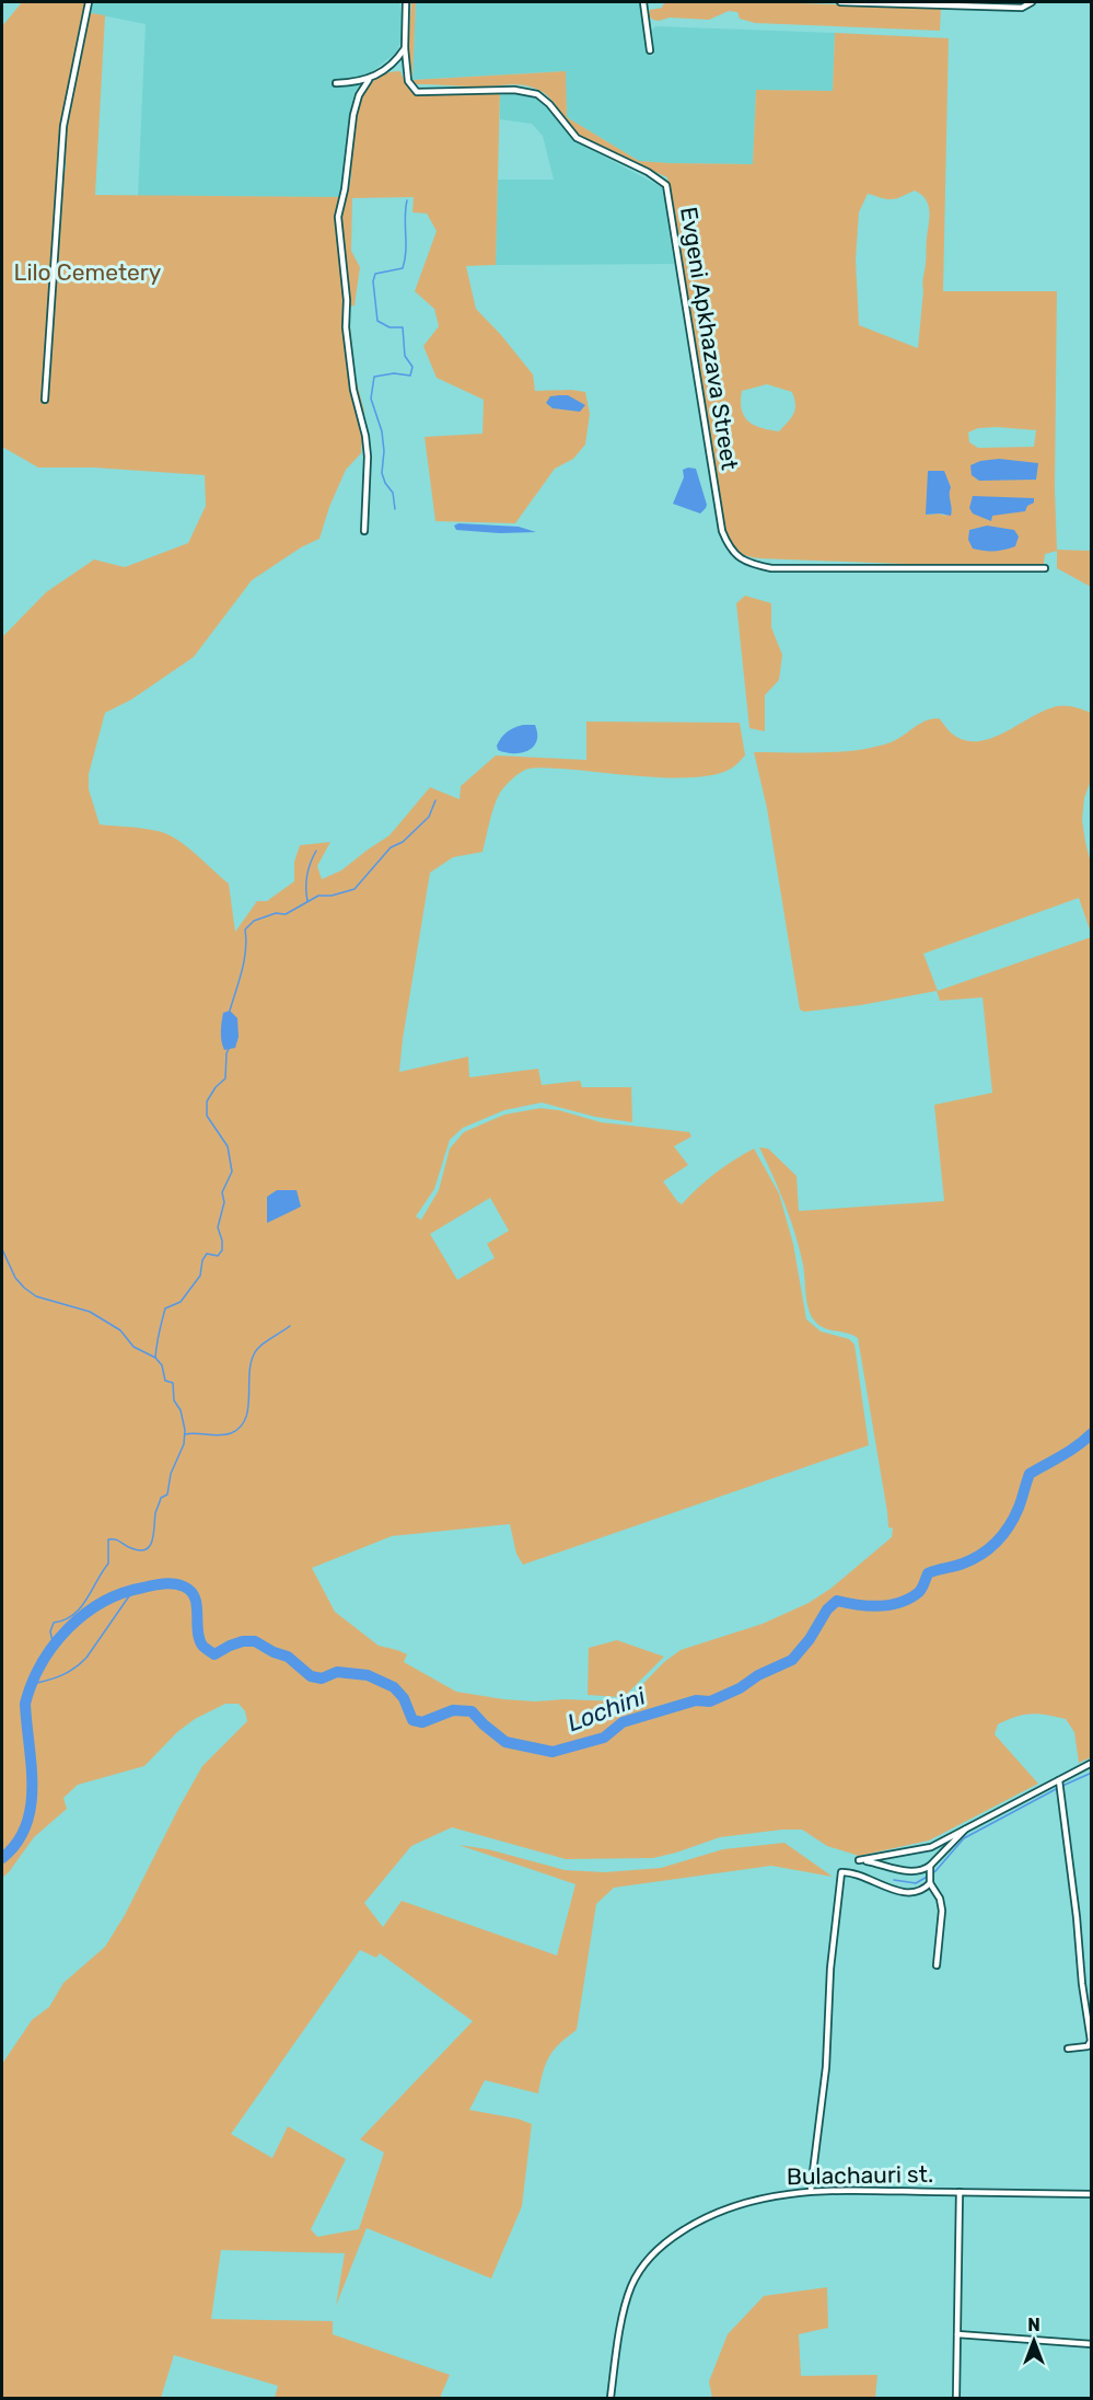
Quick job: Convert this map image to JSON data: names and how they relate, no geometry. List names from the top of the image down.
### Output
{
  "streets": {
    "street": ["Evgeni Apkhazava Street", "Bulachauri st."]
  },
  "water": ["Lochini"],
  "parks": ["Lilo Cemetery"],
  "north": "top"
}
